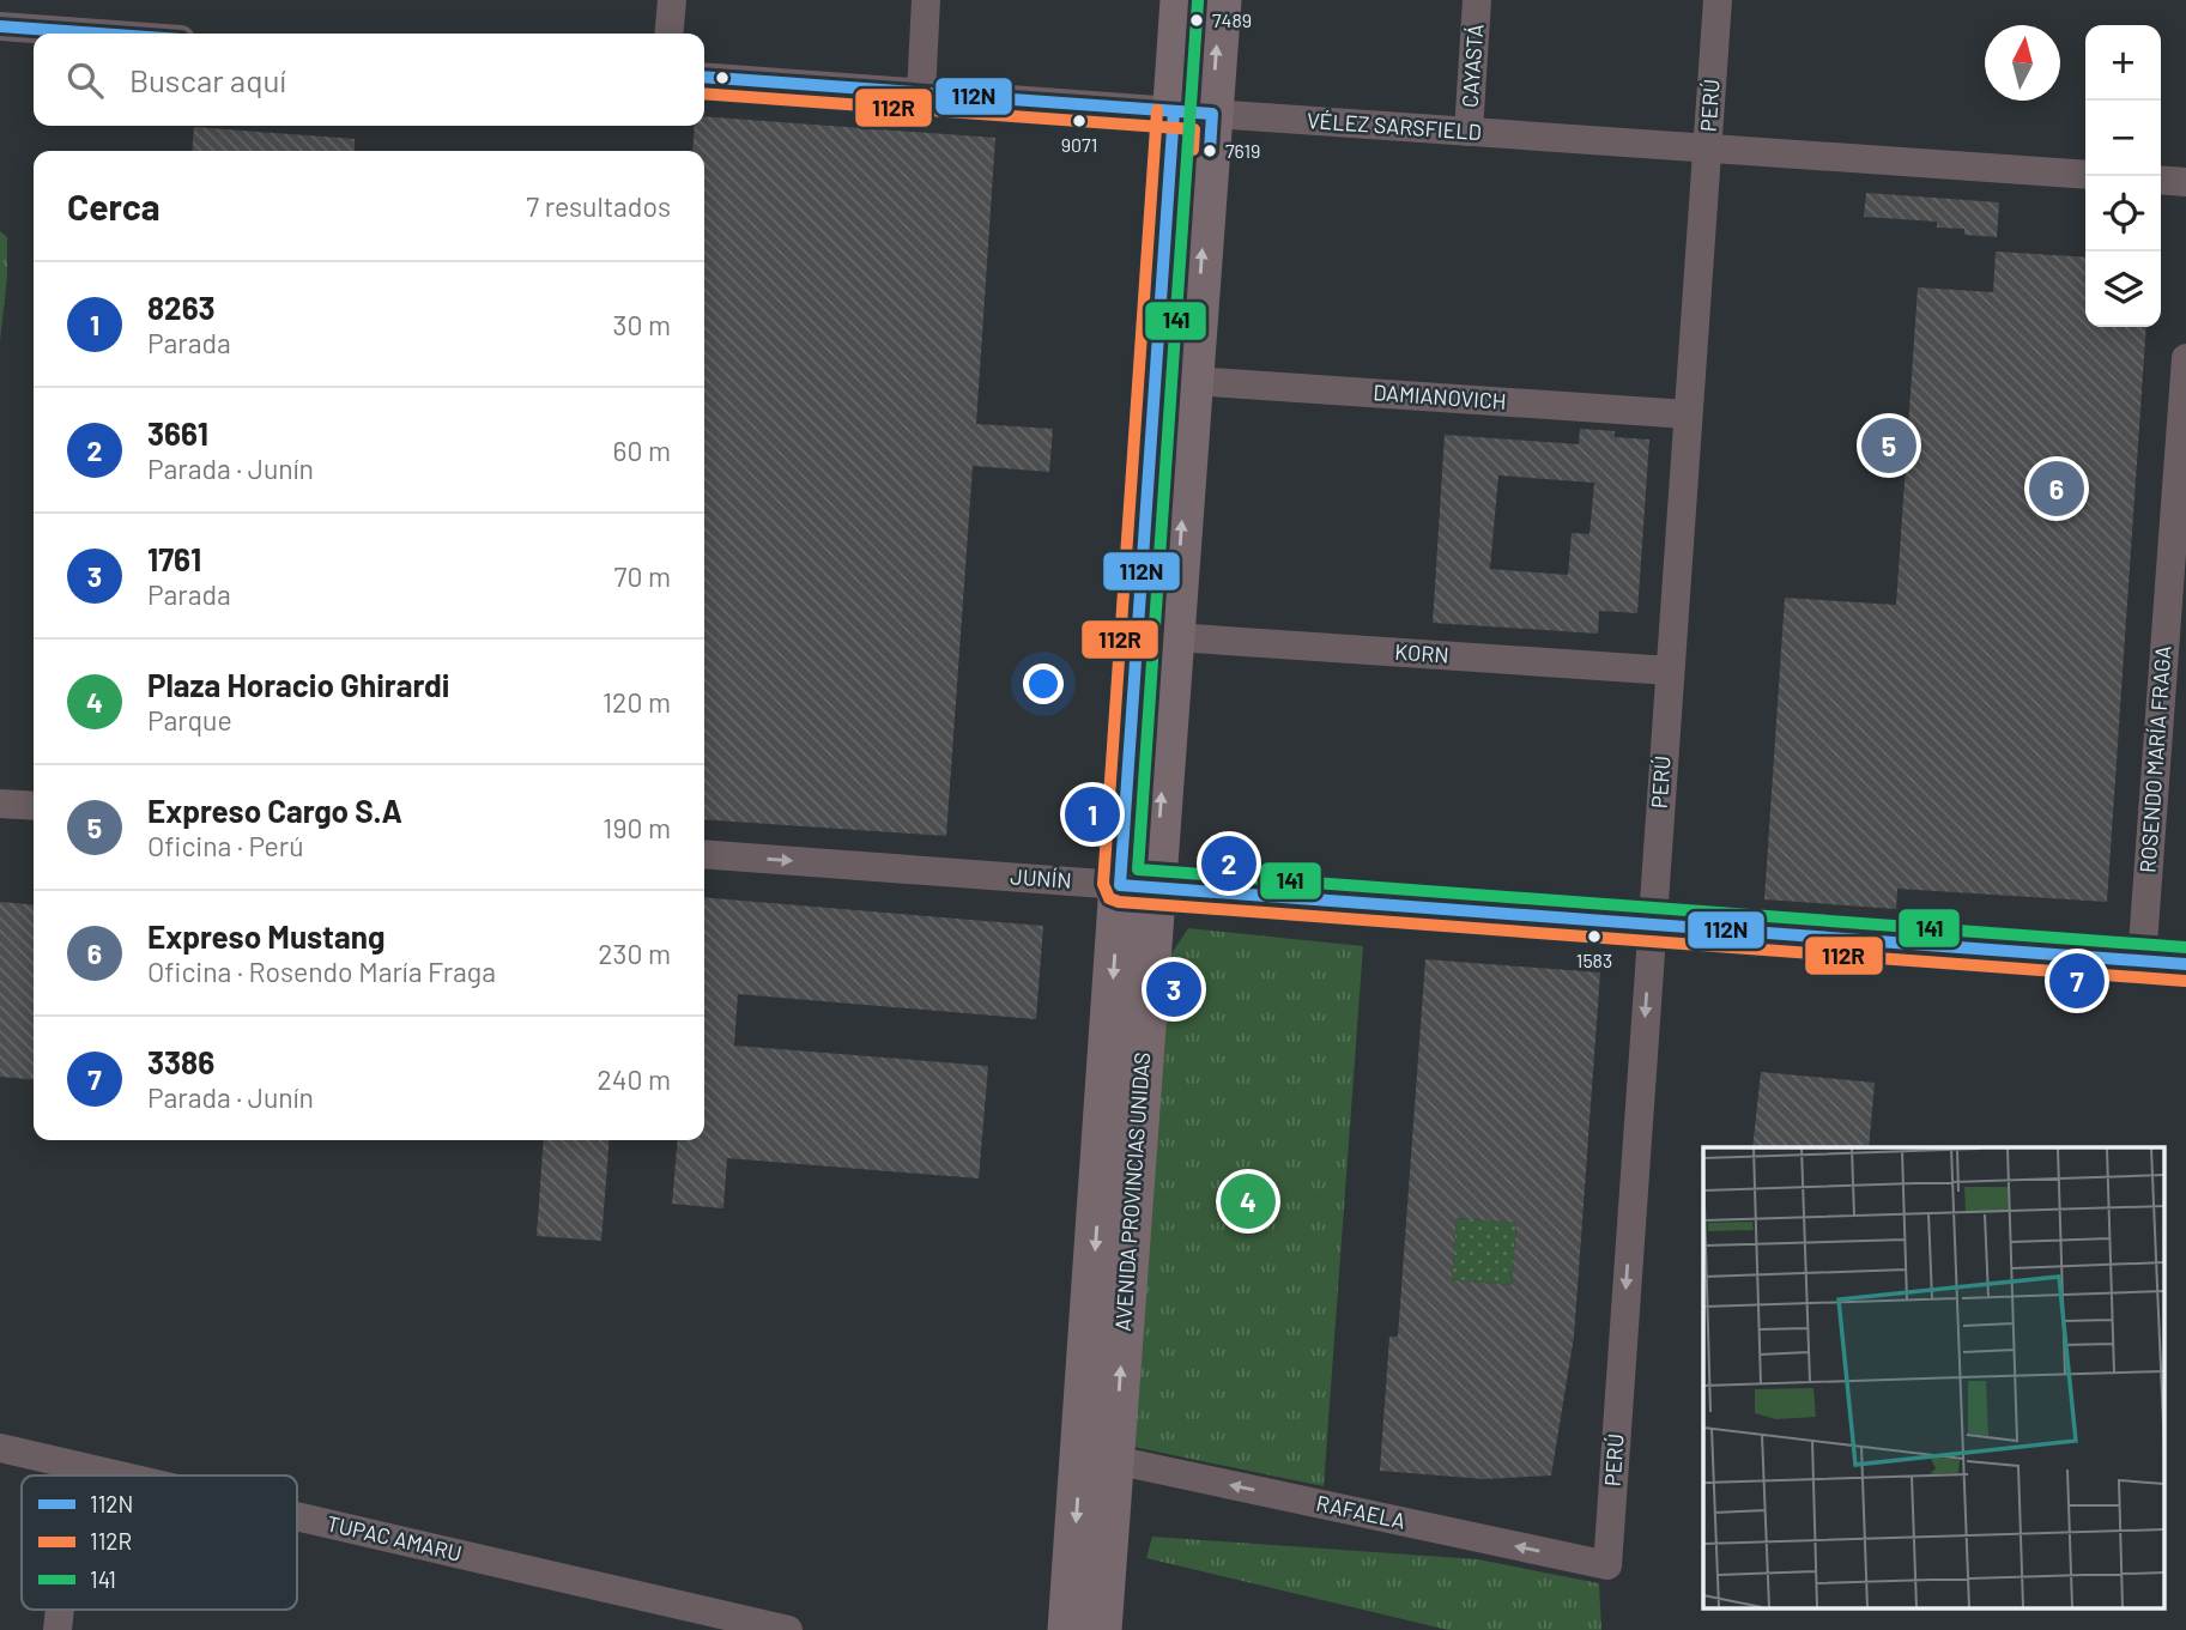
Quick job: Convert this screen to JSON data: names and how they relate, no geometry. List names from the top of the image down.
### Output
{
  "streets": {
    "main road": ["JUNÍN", "AVENIDA PROVINCIAS UNIDAS"],
    "street": [
      "CAYASTÁ",
      "PERÚ",
      "VÉLEZ SARSFIELD",
      "DAMIANOVICH",
      "KORN",
      "ROSENDO MARÍA FRAGA",
      "RAFAELA",
      "TUPAC AMARU"
    ]
  },
  "crossings": [
    ["CAYASTÁ", "VÉLEZ SARSFIELD"],
    ["PERÚ", "VÉLEZ SARSFIELD"],
    ["PERÚ", "DAMIANOVICH"],
    ["PERÚ", "KORN"],
    ["PERÚ", "JUNÍN"],
    ["PERÚ", "RAFAELA"],
    ["VÉLEZ SARSFIELD", "AVENIDA PROVINCIAS UNIDAS"],
    ["DAMIANOVICH", "AVENIDA PROVINCIAS UNIDAS"],
    ["KORN", "AVENIDA PROVINCIAS UNIDAS"],
    ["ROSENDO MARÍA FRAGA", "JUNÍN"],
    ["JUNÍN", "AVENIDA PROVINCIAS UNIDAS"],
    ["AVENIDA PROVINCIAS UNIDAS", "RAFAELA"]
  ],
  "one_way": ["PERÚ", "RAFAELA"],
  "places": [
    "7489",
    "9071",
    "7619",
    "1583"
  ],
  "lines": ["transit line 141", "transit line 112N", "transit line 112R"],
  "legend": ["112N", "112R", "141"],
  "north": "top",
  "page": {
    "map_buttons": ["+", "−"],
    "search": "Buscar aquí",
    "heading": ["Cerca", "7 resultados"],
    "list": [
      {
        "mark": "1",
        "name": "8263",
        "note": "Parada",
        "value": "30 m"
      },
      {
        "mark": "2",
        "name": "3661",
        "note": "Parada · Junín",
        "value": "60 m"
      },
      {
        "mark": "3",
        "name": "1761",
        "note": "Parada",
        "value": "70 m"
      },
      {
        "mark": "4",
        "name": "Plaza Horacio Ghirardi",
        "note": "Parque",
        "value": "120 m"
      },
      {
        "mark": "5",
        "name": "Expreso Cargo S.A",
        "note": "Oficina · Perú",
        "value": "190 m"
      },
      {
        "mark": "6",
        "name": "Expreso Mustang",
        "note": "Oficina · Rosendo María Fraga",
        "value": "230 m"
      },
      {
        "mark": "7",
        "name": "3386",
        "note": "Parada · Junín",
        "value": "240 m"
      }
    ],
    "pins": [
      "5",
      "6",
      "1",
      "2",
      "7",
      "3",
      "4"
    ]
  }
}
